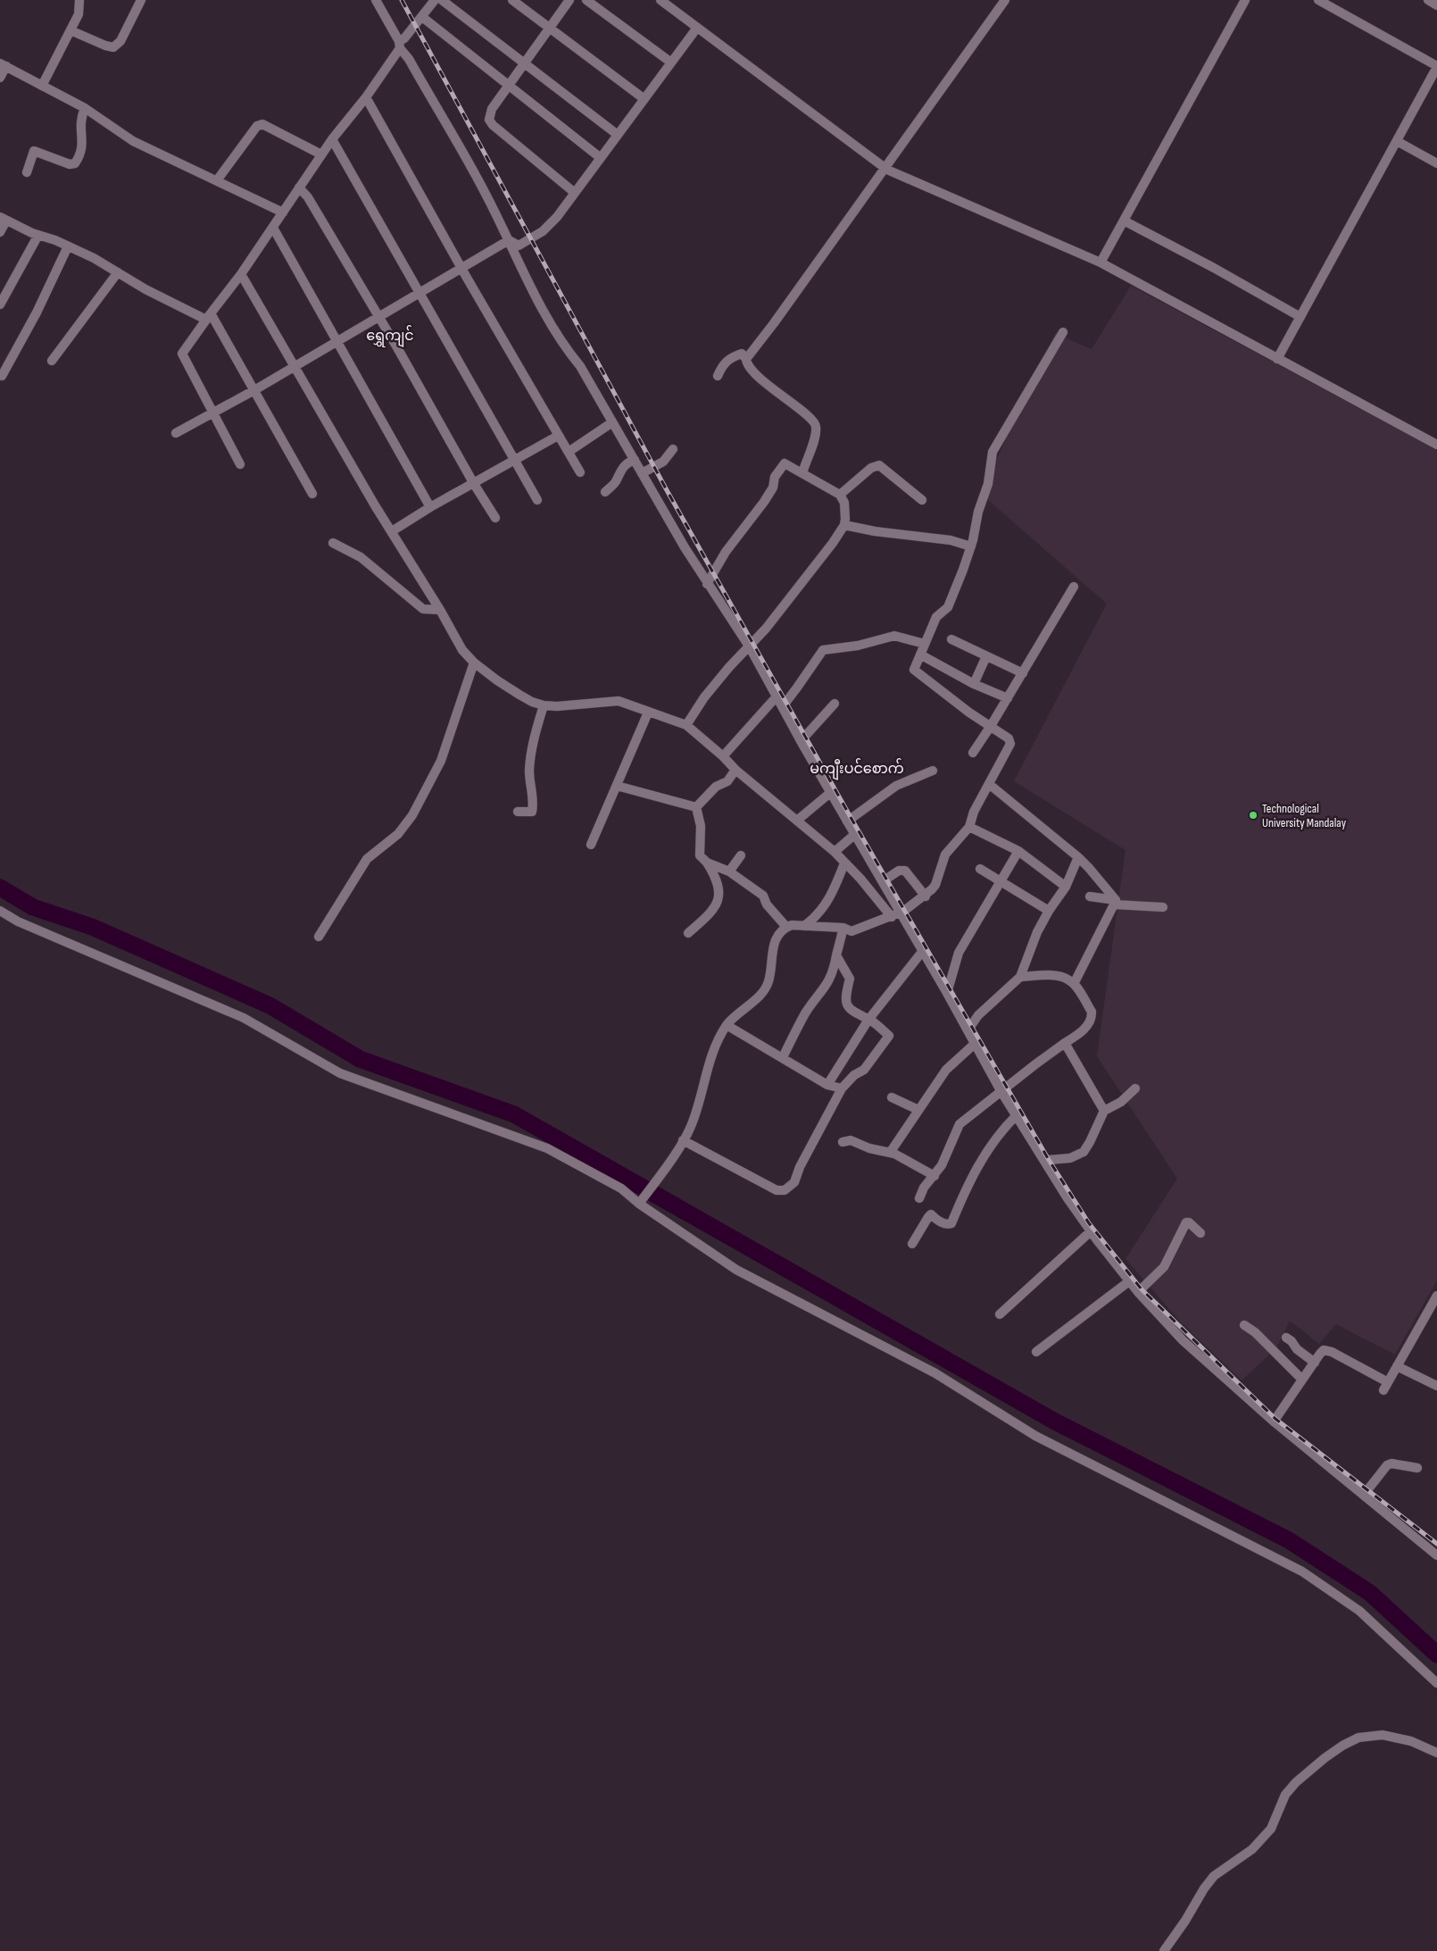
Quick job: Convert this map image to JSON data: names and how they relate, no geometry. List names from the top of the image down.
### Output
{
  "districts": ["ရွှေကျင်", "မကျီးပင်စောက်"],
  "places": ["Technological University Mandalay"]
}
